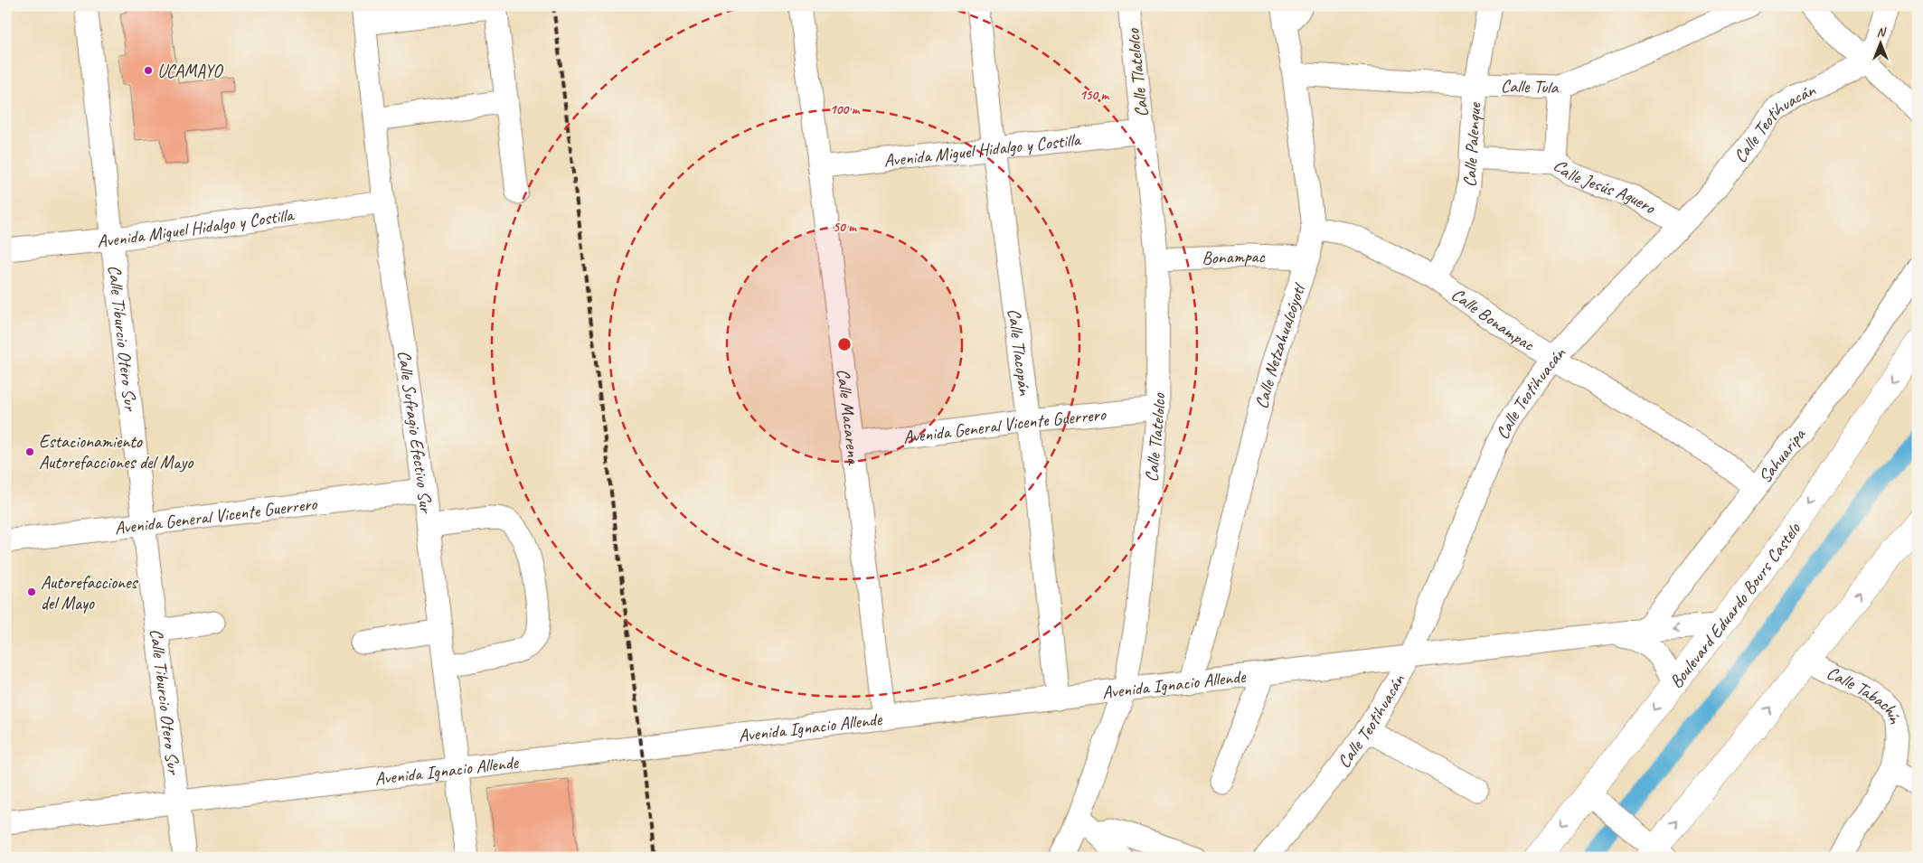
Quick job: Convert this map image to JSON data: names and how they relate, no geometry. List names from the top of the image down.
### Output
{
  "streets": {
    "main road": ["Boulevard Eduardo Bours Castelo"],
    "street": [
      "Calle Tlatelolco",
      "Calle Tula",
      "Calle Teotihuacán",
      "Calle Palenque",
      "Avenida Miguel Hidalgo y Costilla",
      "Calle Jesús Aguero",
      "Bonampac",
      "Calle Bonampac",
      "Calle Tiburcio Otero Sur",
      "Calle Netzahualcóyotl",
      "Calle Tlacopán",
      "Calle Macarena",
      "Avenida General Vicente Guerrero",
      "Calle Sufragio Efectivo Sur",
      "Sahuaripa",
      "Avenida Ignacio Allende",
      "Calle Tabachín"
    ]
  },
  "crossings": [
    ["Calle Tlatelolco", "Avenida Miguel Hidalgo y Costilla"],
    ["Calle Tlatelolco", "Bonampac"],
    ["Calle Tlatelolco", "Avenida General Vicente Guerrero"],
    ["Calle Tlatelolco", "Avenida Ignacio Allende"],
    ["Calle Tula", "Calle Palenque"],
    ["Calle Tula", "Calle Netzahualcóyotl"],
    ["Calle Teotihuacán", "Calle Jesús Aguero"],
    ["Calle Teotihuacán", "Calle Bonampac"],
    ["Calle Teotihuacán", "Avenida Ignacio Allende"],
    ["Calle Palenque", "Calle Jesús Aguero"],
    ["Calle Palenque", "Calle Bonampac"],
    ["Avenida Miguel Hidalgo y Costilla", "Calle Tiburcio Otero Sur"],
    ["Avenida Miguel Hidalgo y Costilla", "Calle Tlacopán"],
    ["Avenida Miguel Hidalgo y Costilla", "Calle Macarena"],
    ["Avenida Miguel Hidalgo y Costilla", "Calle Sufragio Efectivo Sur"],
    ["Bonampac", "Calle Netzahualcóyotl"],
    ["Calle Bonampac", "Calle Netzahualcóyotl"],
    ["Calle Bonampac", "Sahuaripa"],
    ["Calle Tiburcio Otero Sur", "Avenida General Vicente Guerrero"],
    ["Calle Tiburcio Otero Sur", "Avenida Ignacio Allende"],
    ["Calle Netzahualcóyotl", "Avenida Ignacio Allende"],
    ["Calle Tlacopán", "Avenida General Vicente Guerrero"],
    ["Calle Tlacopán", "Avenida Ignacio Allende"],
    ["Calle Macarena", "Avenida General Vicente Guerrero"],
    ["Calle Macarena", "Avenida Ignacio Allende"],
    ["Avenida General Vicente Guerrero", "Calle Sufragio Efectivo Sur"],
    ["Calle Sufragio Efectivo Sur", "Avenida Ignacio Allende"],
    ["Sahuaripa", "Avenida Ignacio Allende"],
    ["Boulevard Eduardo Bours Castelo", "Avenida Ignacio Allende"]
  ],
  "places": ["UCAMAYO", "Estacionamiento Autorefacciones del Mayo", "Autorefacciones del Mayo"],
  "north": "top",
  "rings": ["150 m", "100 m", "50 m"]
}
